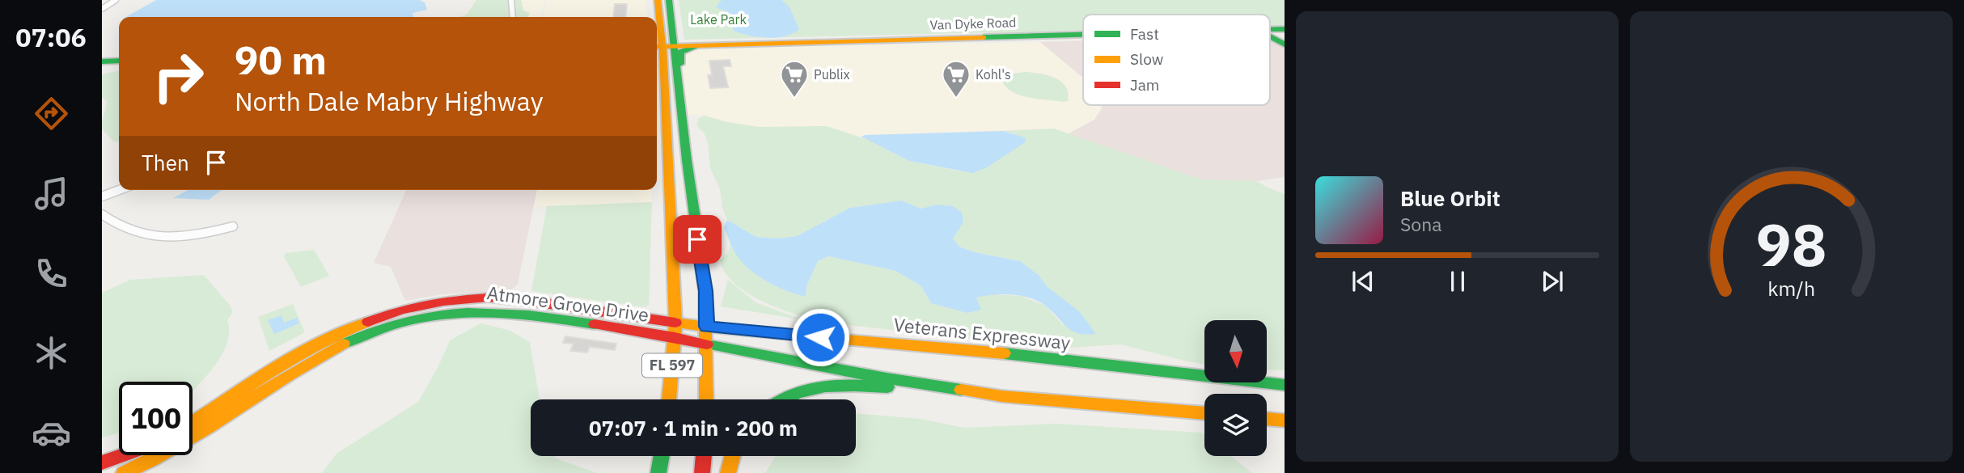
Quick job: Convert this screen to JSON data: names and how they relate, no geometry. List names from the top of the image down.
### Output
{
  "streets": {
    "main road": [
      "Van Dyke Road",
      "Atmore Grove Drive",
      "Veterans Expressway",
      "FL 597"
    ]
  },
  "crossings": [
    ["Van Dyke Road", "FL 597"],
    ["Atmore Grove Drive", "Veterans Expressway"],
    ["Atmore Grove Drive", "FL 597"],
    ["Veterans Expressway", "FL 597"]
  ],
  "parks": ["Lake Park"],
  "places": {
    "supermarket": ["Publix", "Kohl's"]
  },
  "legend": ["Fast", "Slow", "Jam"],
  "north": "bottom",
  "page": {
    "tabs": "07:06",
    "turn": ["90 m", "North Dale Mabry Highway"],
    "then": "Then",
    "song": ["Blue Orbit", "Sona"],
    "limit": "100",
    "trip": "07:07 · 1 min · 200 m",
    "gauge": ["98", "km/h"]
  }
}
